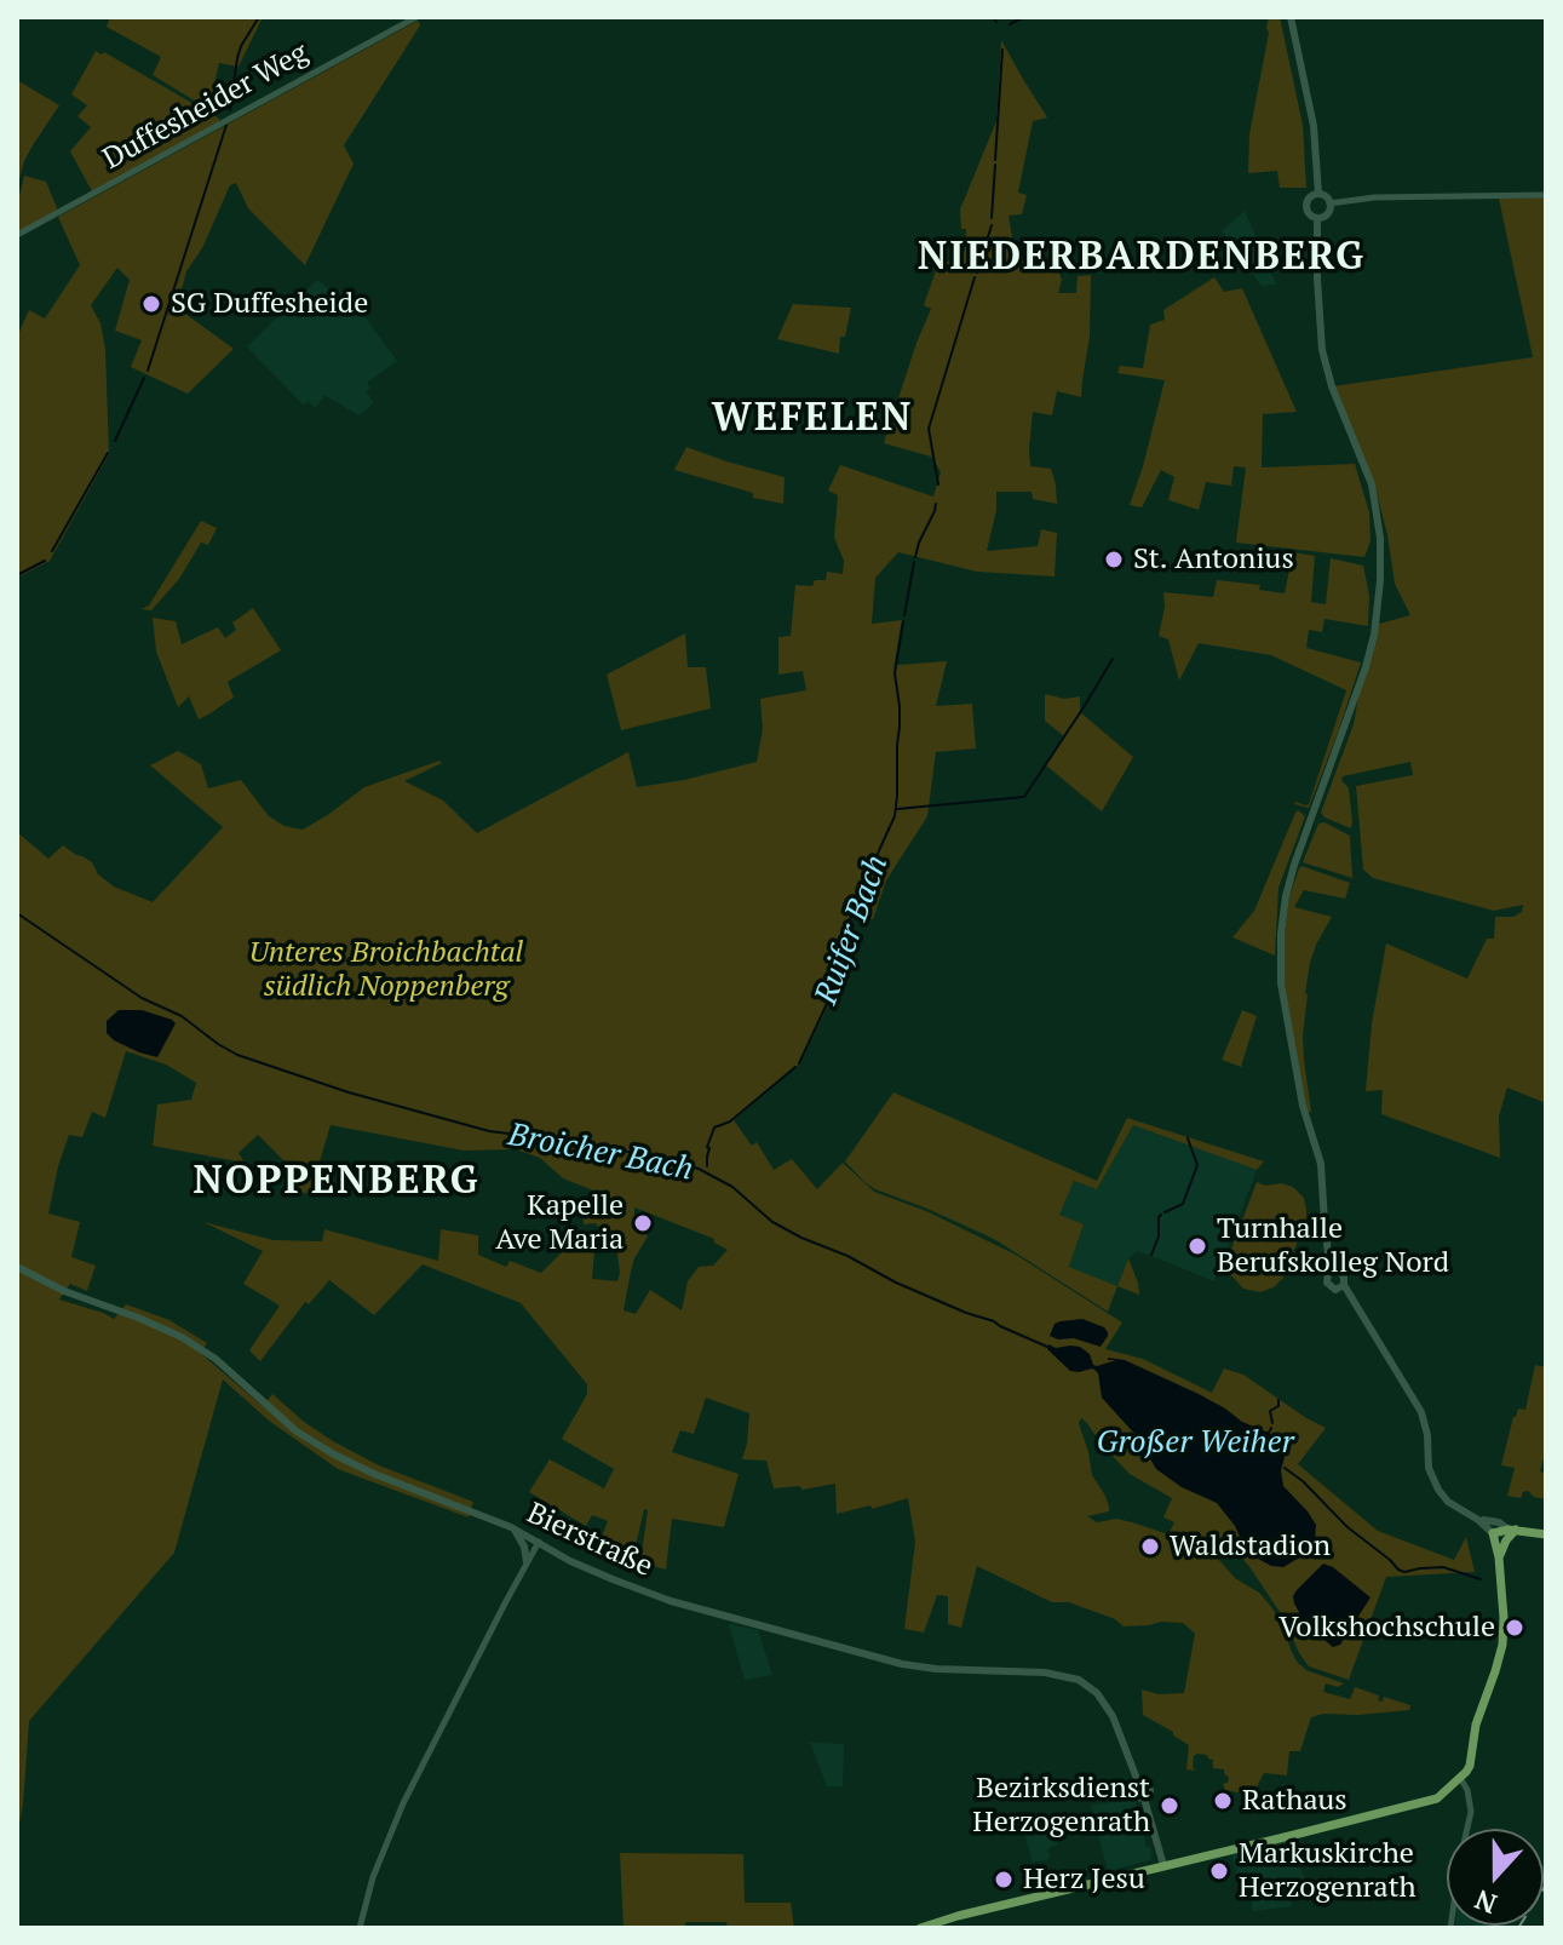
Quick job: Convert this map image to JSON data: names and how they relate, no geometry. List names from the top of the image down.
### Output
{
  "streets": {
    "main road": ["Bierstraße"],
    "street": ["Duffesheider Weg"]
  },
  "districts": ["NIEDERBARDENBERG", "WEFELEN", "NOPPENBERG"],
  "water": ["Ruifer Bach", "Broicher Bach", "Großer Weiher"],
  "parks": ["Unteres Broichbachtal südlich Noppenberg"],
  "places": [
    "SG Duffesheide",
    "St. Antonius",
    "Kapelle Ave Maria",
    "Turnhalle Berufskolleg Nord",
    "Waldstadion",
    "Volkshochschule",
    "Rathaus",
    "Bezirksdienst Herzogenrath",
    "Markuskirche Herzogenrath",
    "Herz Jesu"
  ],
  "north": "bottom"
}
